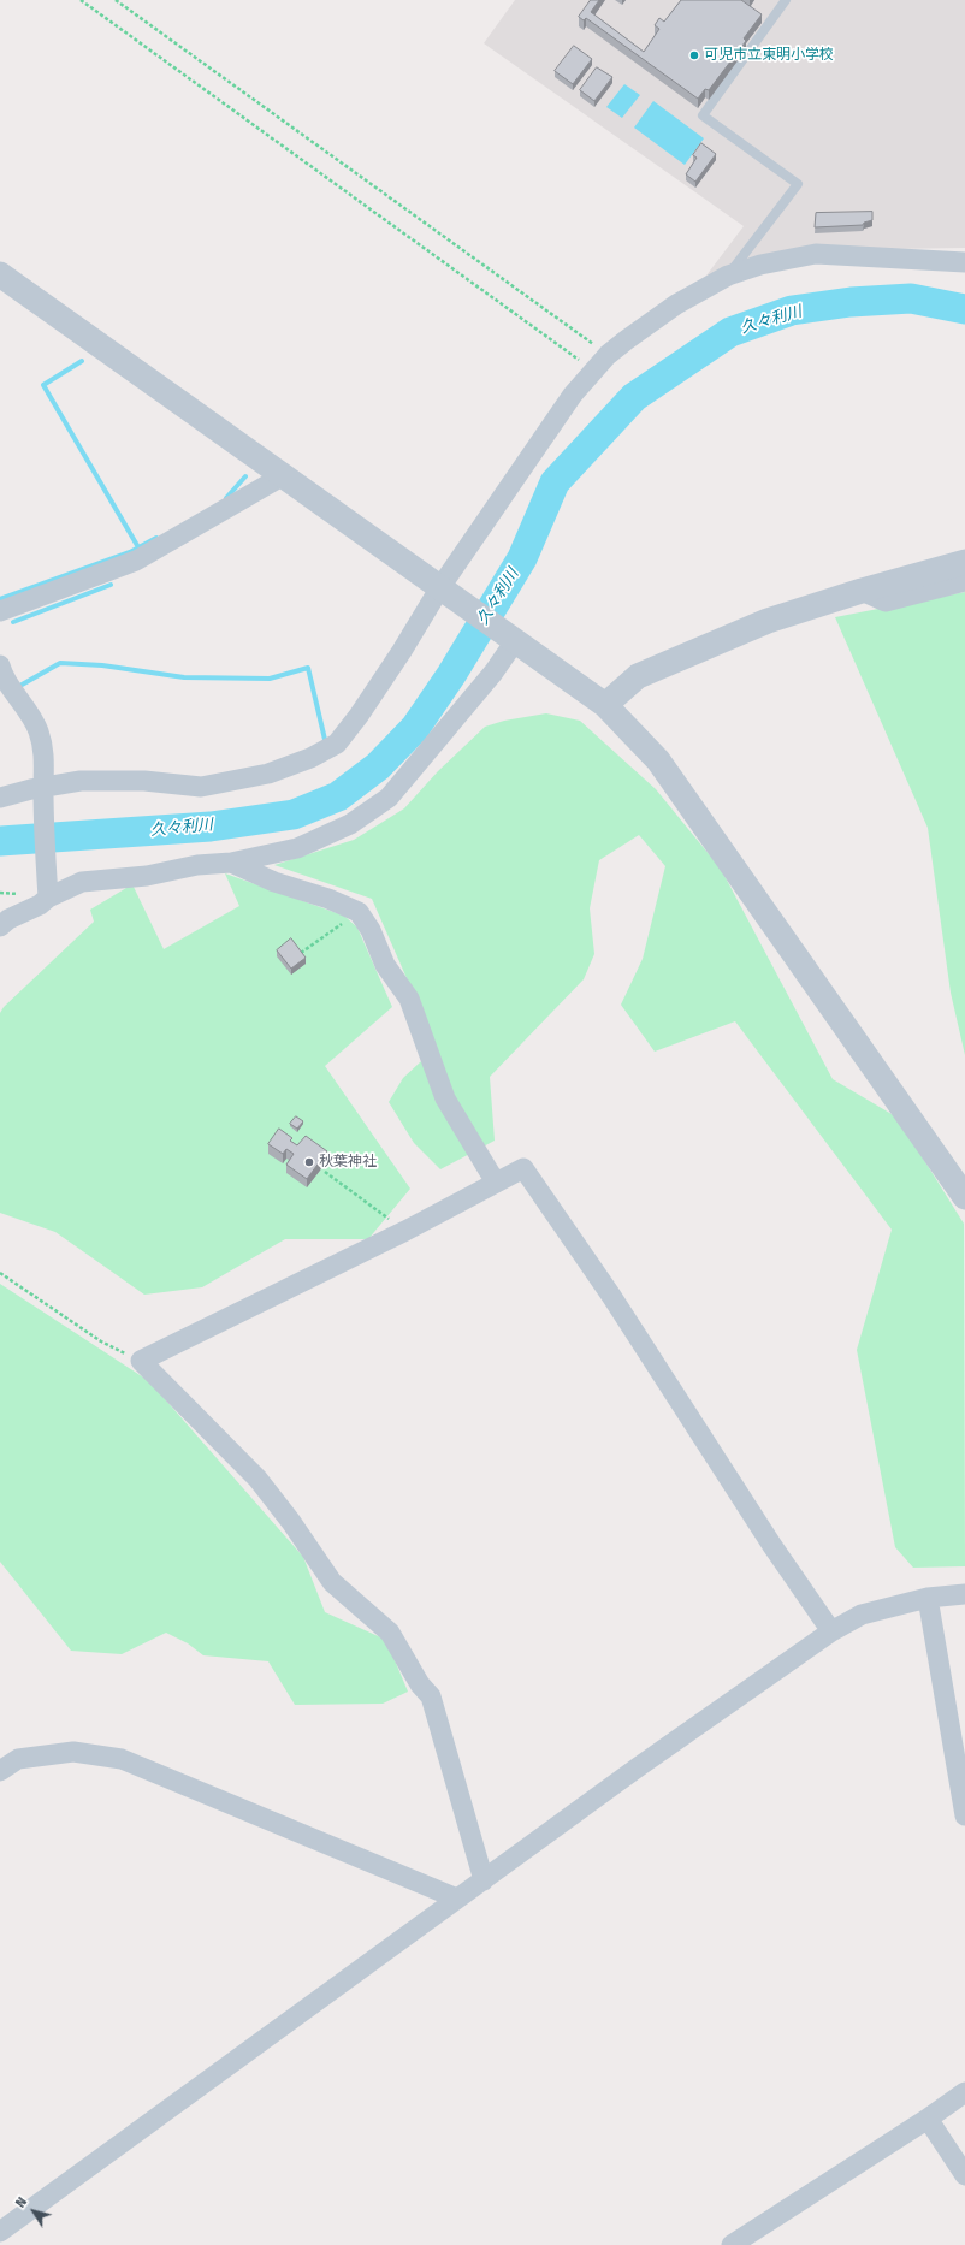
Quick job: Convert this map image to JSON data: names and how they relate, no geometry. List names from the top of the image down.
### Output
{
  "water": ["久々利川"],
  "places": ["可児市立東明小学校", "秋葉神社"],
  "north": "top left"
}
